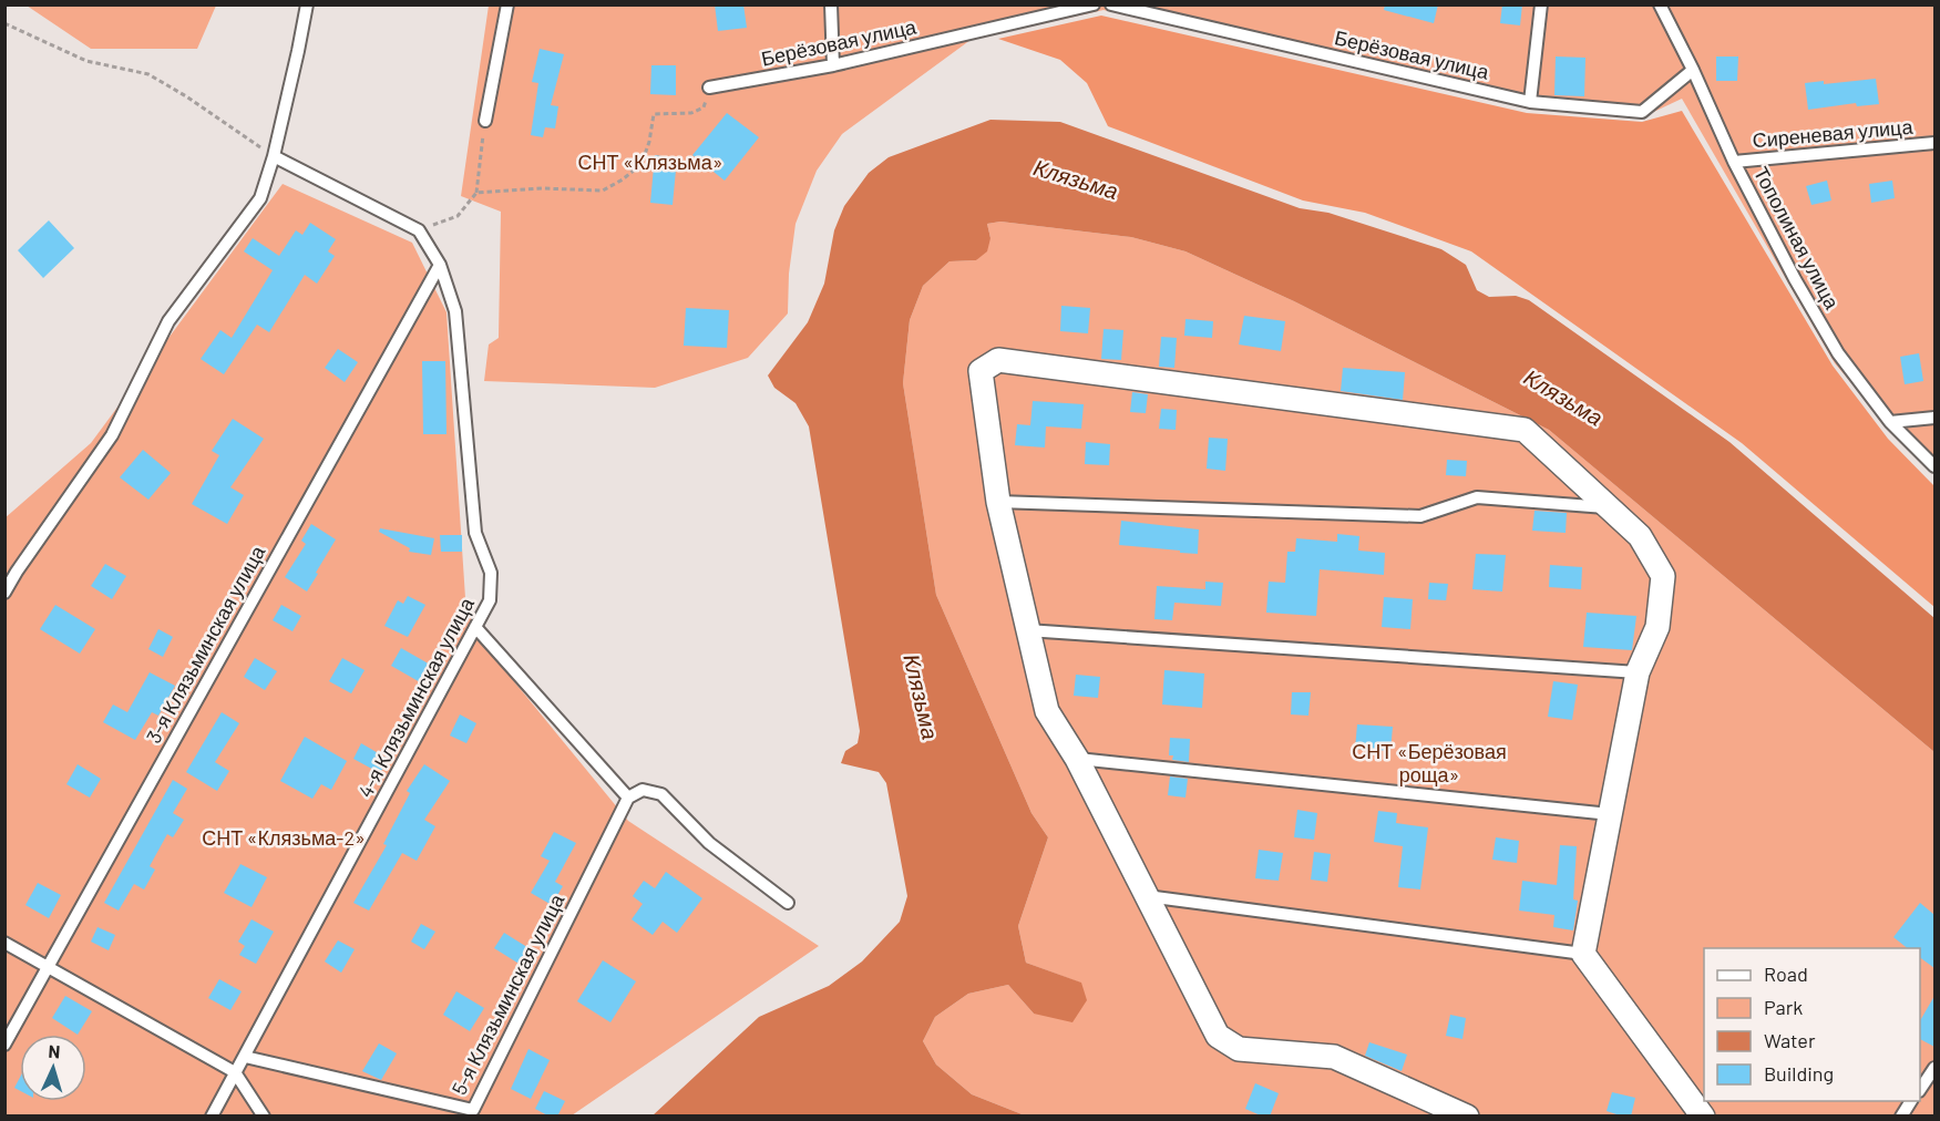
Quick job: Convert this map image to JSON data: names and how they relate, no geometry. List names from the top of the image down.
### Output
{
  "streets": {
    "lane": [
      "Берёзовая улица",
      "Сиреневая улица",
      "Тополиная улица",
      "3-я Клязьминская улица",
      "4-я Клязьминская улица",
      "5-я Клязьминская улица"
    ]
  },
  "crossings": [
    ["Берёзовая улица", "Тополиная улица"],
    ["Сиреневая улица", "Тополиная улица"],
    ["3-я Клязьминская улица", "4-я Клязьминская улица"],
    ["4-я Клязьминская улица", "5-я Клязьминская улица"]
  ],
  "water": ["Клязьма"],
  "parks": ["СНТ «Клязьма»", "СНТ «Берёзовая роща»", "СНТ «Клязьма-2»"],
  "legend": [
    "Road",
    "Park",
    "Water",
    "Building"
  ],
  "north": "top"
}
